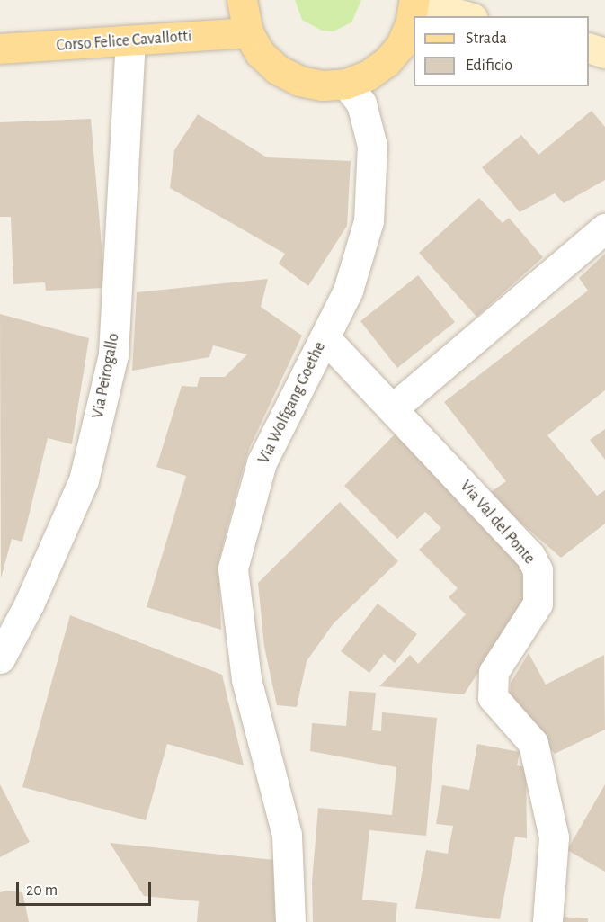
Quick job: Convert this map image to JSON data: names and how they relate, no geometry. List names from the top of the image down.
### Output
{
  "streets": {
    "main road": ["Corso Felice Cavallotti"],
    "street": ["Via Peirogallo", "Via Wolfgang Goethe", "Via Val del Ponte"]
  },
  "crossings": [
    ["Corso Felice Cavallotti", "Via Peirogallo"],
    ["Via Wolfgang Goethe", "Via Val del Ponte"]
  ],
  "legend": ["Strada", "Edificio"],
  "scale_bar": "20 m"
}
